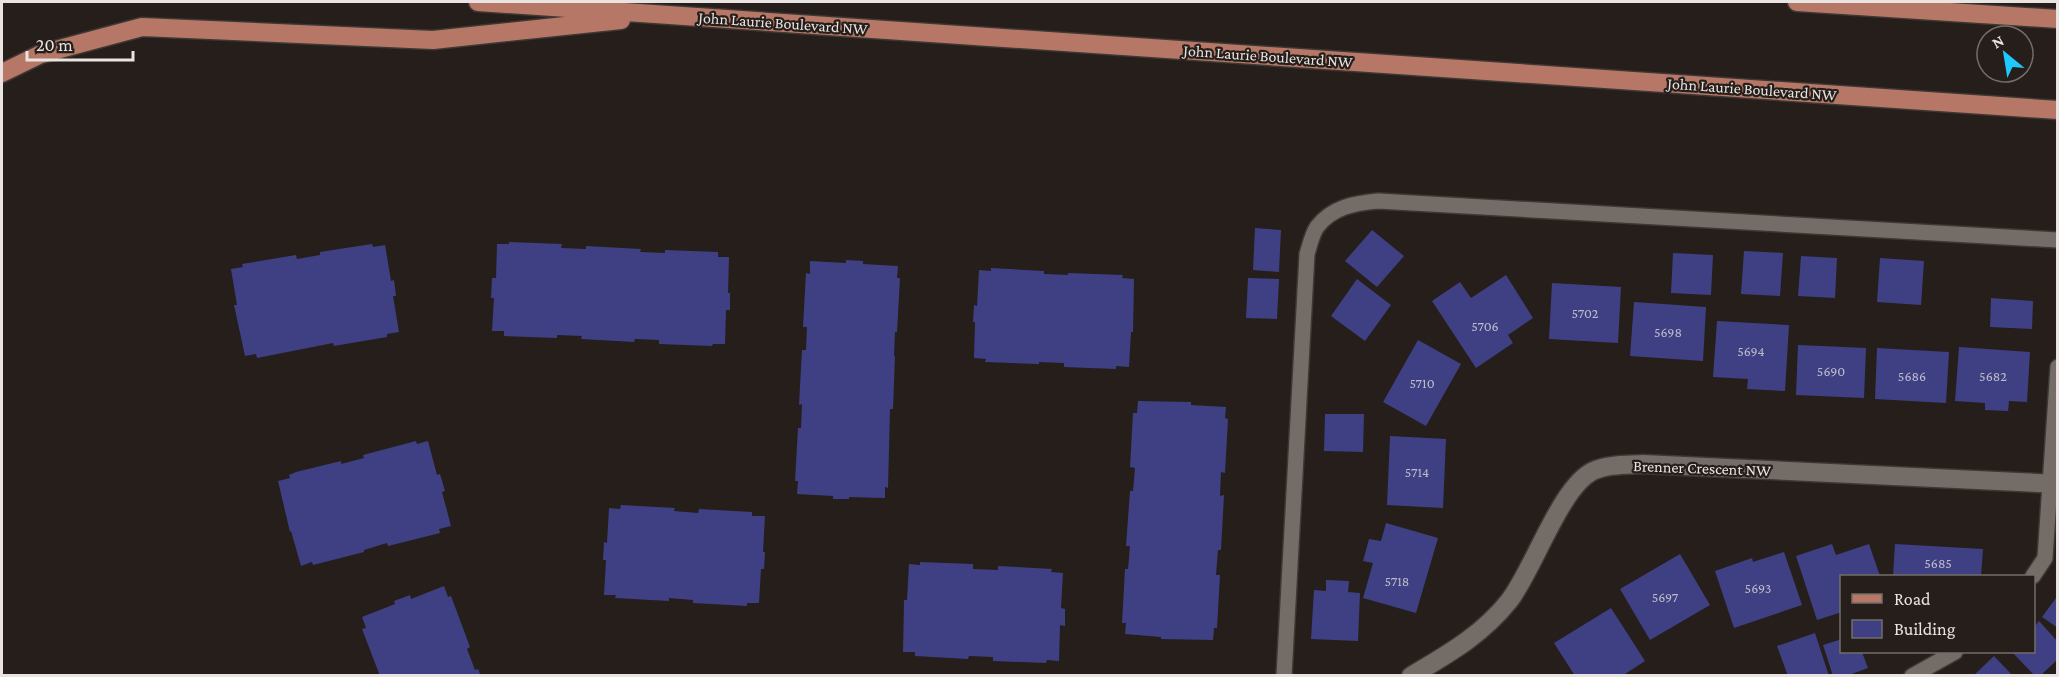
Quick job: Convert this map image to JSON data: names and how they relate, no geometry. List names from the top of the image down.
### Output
{
  "streets": {
    "main road": ["John Laurie Boulevard NW"],
    "street": ["Brenner Crescent NW"]
  },
  "house_numbers": [
    "5702",
    "5706",
    "5698",
    "5694",
    "5690",
    "5686",
    "5682",
    "5710",
    "5714",
    "5685",
    "5718",
    "5693",
    "5697"
  ],
  "legend": ["Road", "Building"],
  "scale_bar": "20 m",
  "north": "top left"
}
